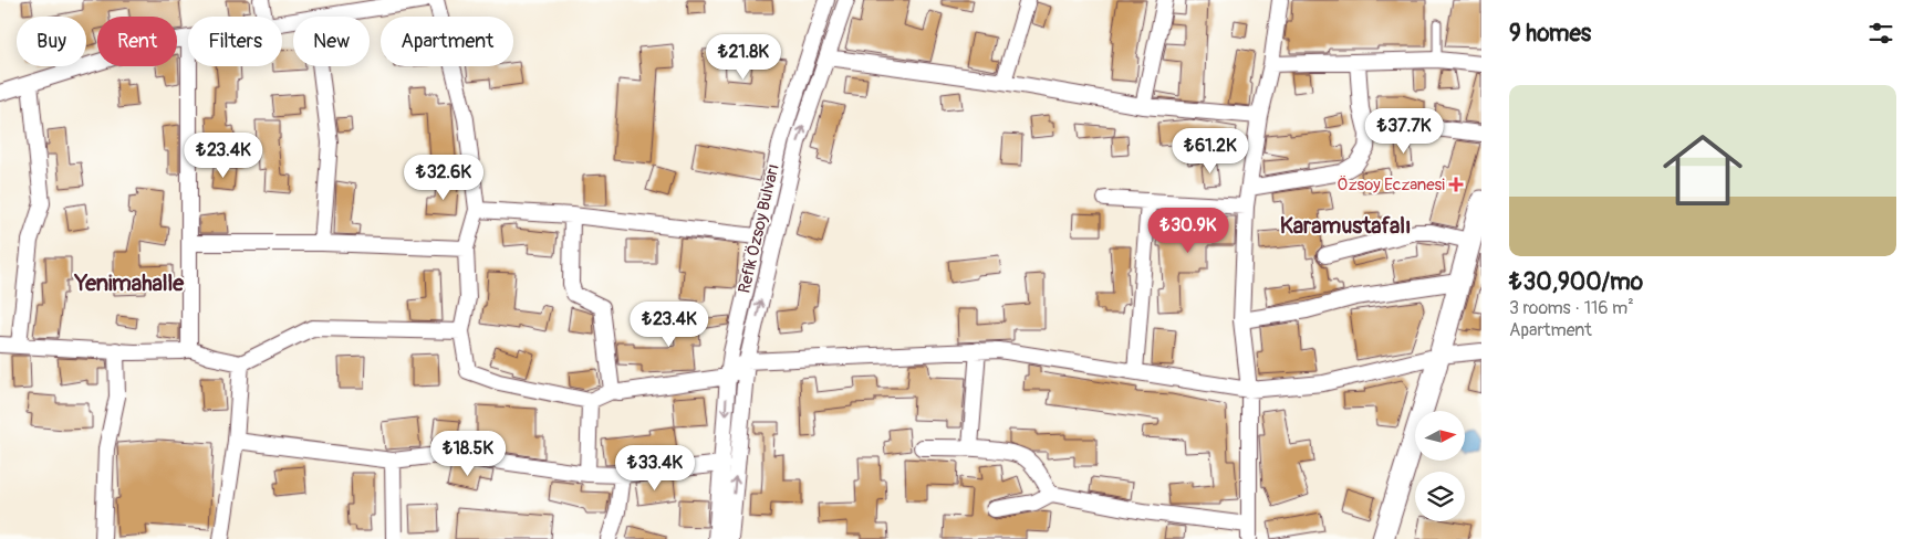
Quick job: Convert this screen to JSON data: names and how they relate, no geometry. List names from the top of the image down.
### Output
{
  "streets": {
    "street": ["Refik Özsoy Bulvarı"]
  },
  "districts": ["Karamustafalı", "Yenimahalle"],
  "places": {
    "health": ["Özsoy Eczanesi"]
  },
  "north": "right",
  "page": {
    "heading": "9 homes",
    "chip": [
      "Buy",
      "Rent",
      "Filters",
      "New",
      "Apartment"
    ],
    "price": [
      "₺21.8K",
      "₺37.7K",
      "₺61.2K",
      "₺23.4K",
      "₺32.6K",
      "₺30.9K",
      "₺23.4K",
      "₺18.5K",
      "₺33.4K"
    ],
    "list": [
      {
        "name": "₺30,900/mo",
        "note": "3 rooms · 116 m² · Apartment"
      }
    ]
  }
}
